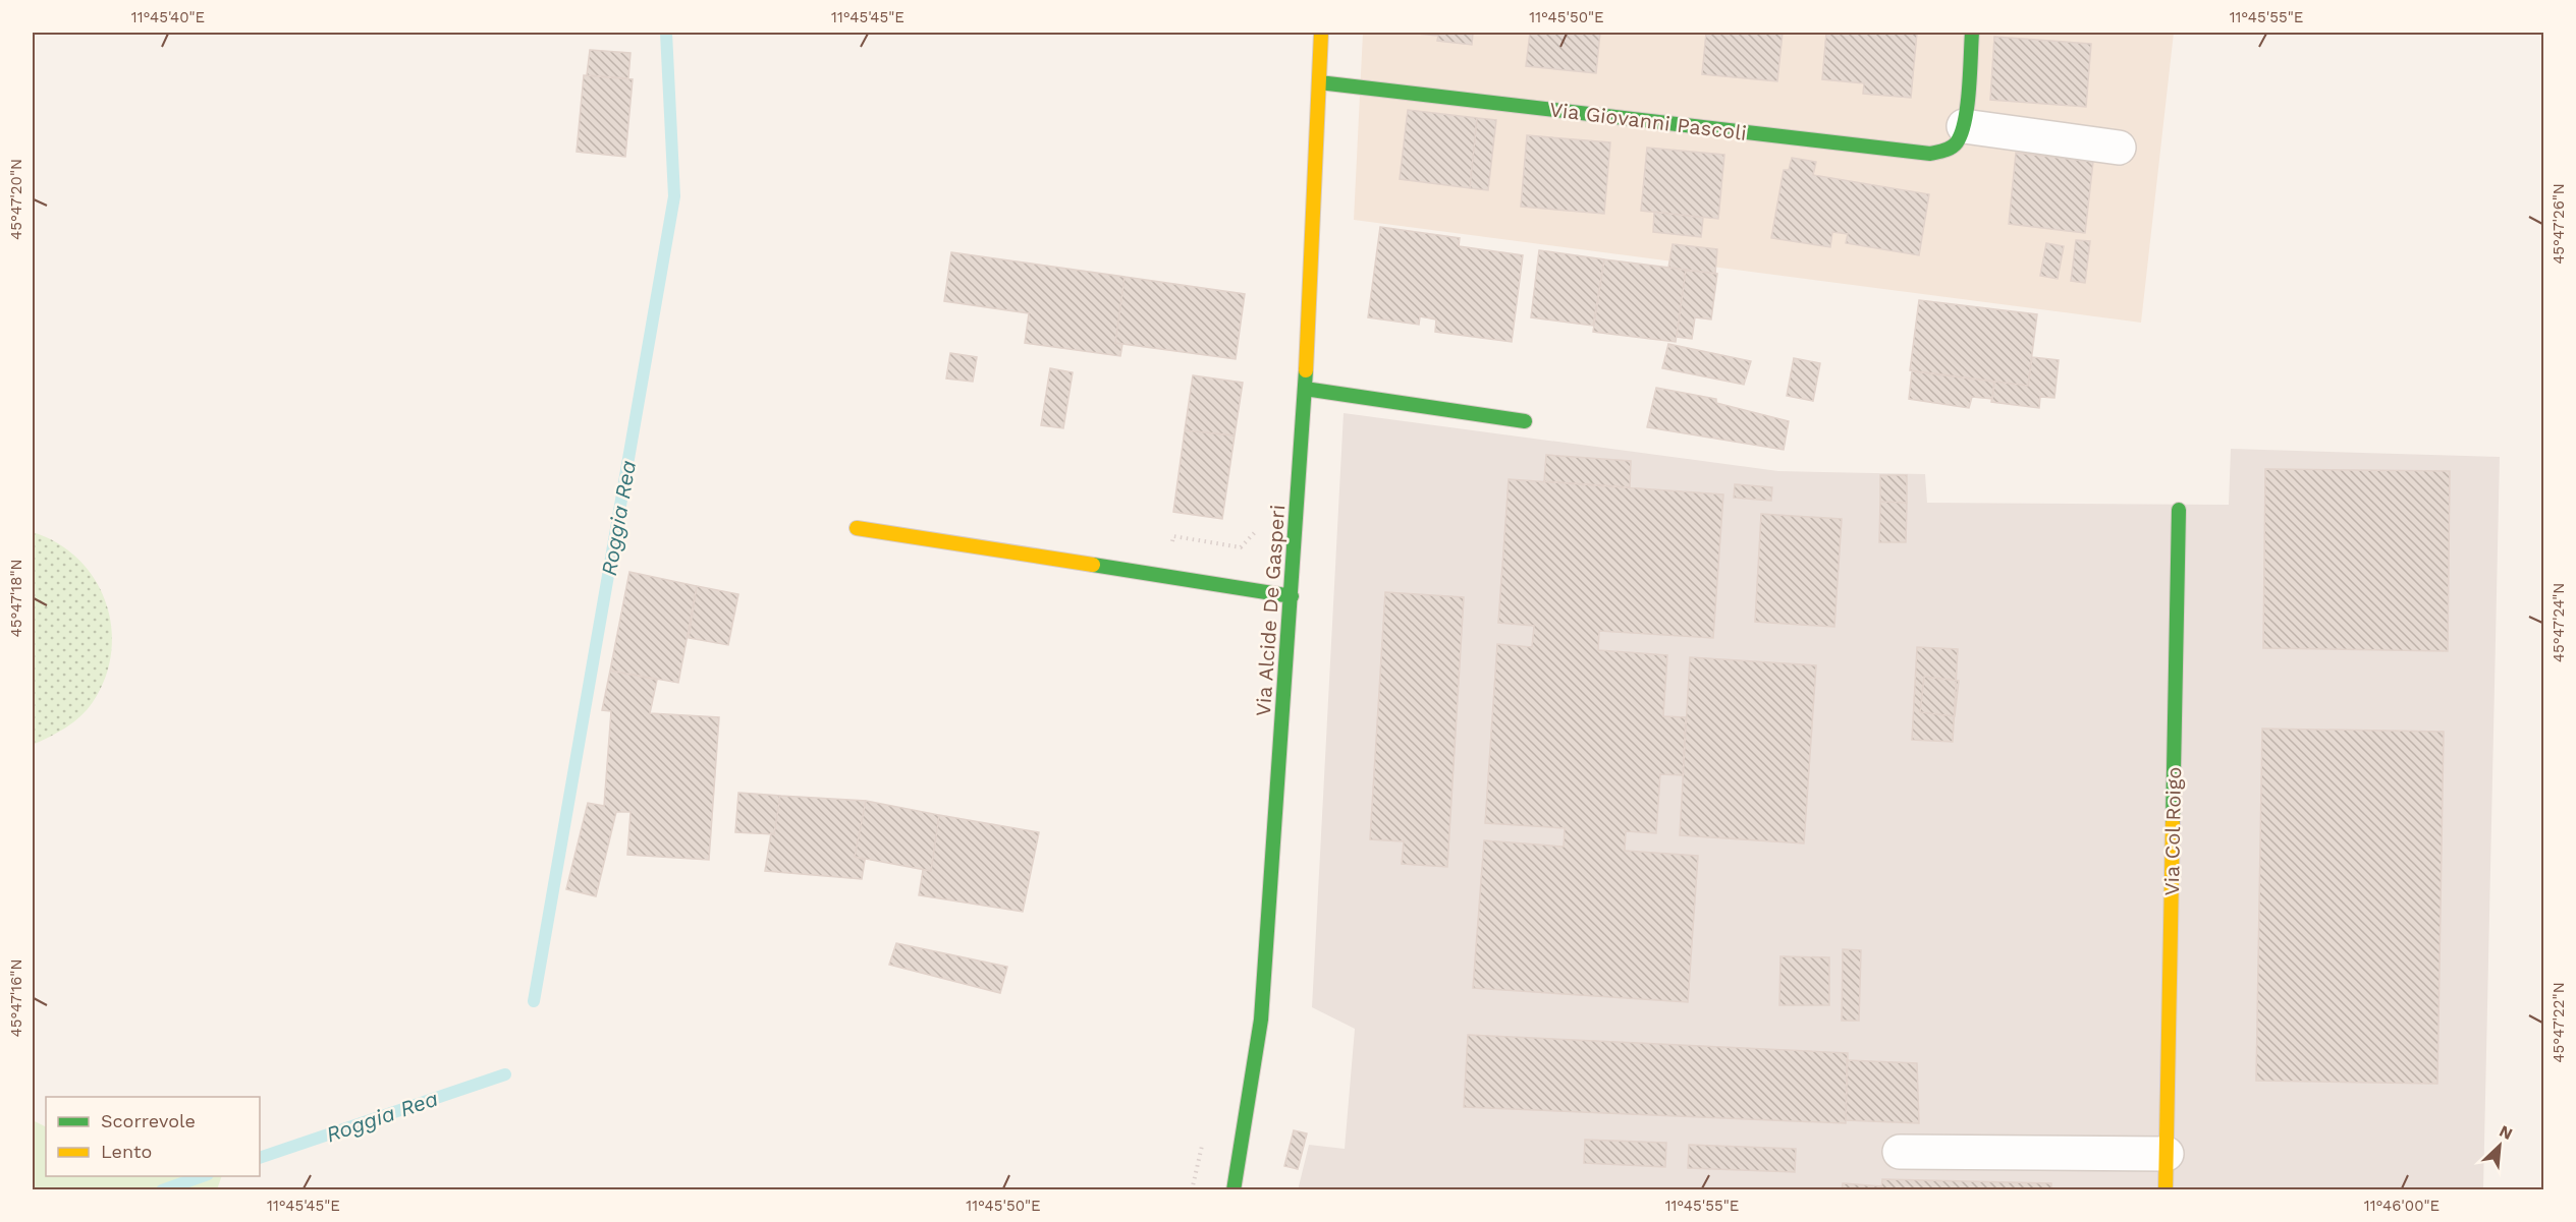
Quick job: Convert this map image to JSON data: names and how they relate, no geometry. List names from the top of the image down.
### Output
{
  "streets": {
    "street": ["Via Giovanni Pascoli", "Via Alcide De Gasperi", "Via Col Roigo"]
  },
  "crossings": [
    ["Via Giovanni Pascoli", "Via Alcide De Gasperi"]
  ],
  "water": ["Roggia Rea"],
  "legend": ["Scorrevole", "Lento"],
  "north": "top right",
  "coordinates": [
    "11°45'40\"E",
    "11°45'45\"E",
    "11°45'50\"E",
    "11°45'55\"E",
    "45°47'20\"N",
    "45°47'26\"N",
    "45°47'18\"N",
    "45°47'24\"N",
    "45°47'16\"N",
    "45°47'22\"N",
    "11°46'00\"E"
  ]
}
